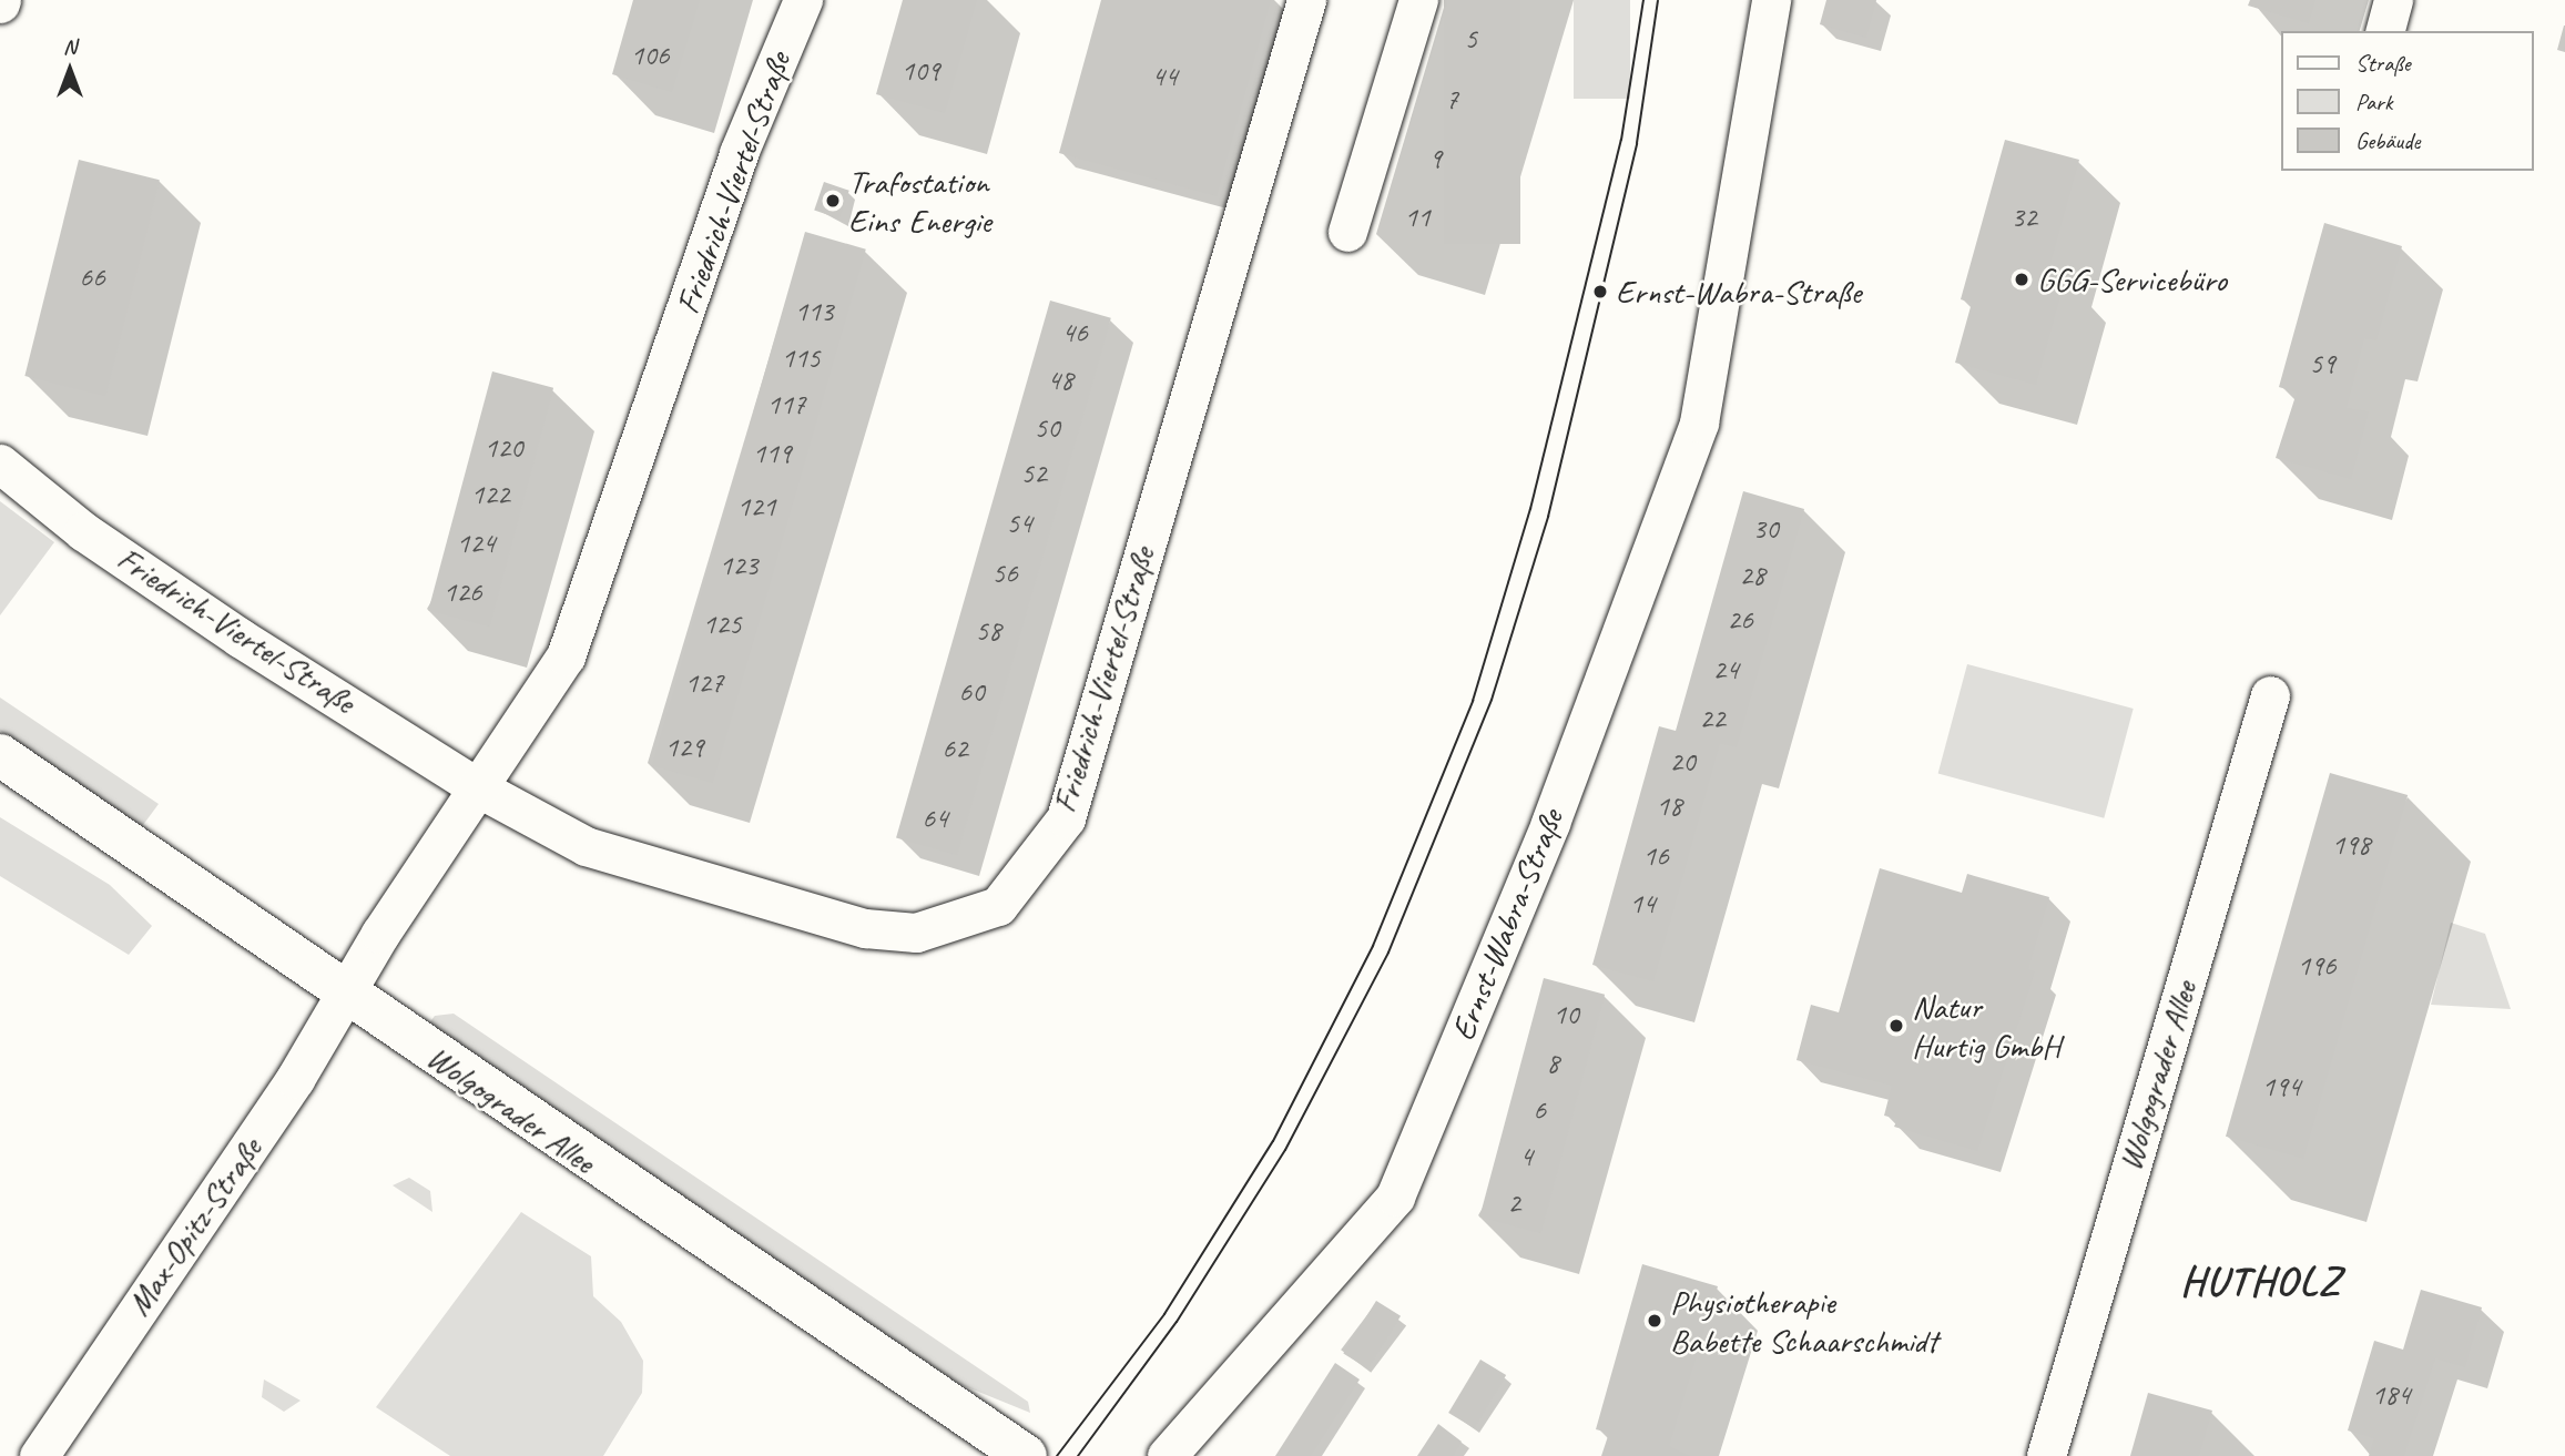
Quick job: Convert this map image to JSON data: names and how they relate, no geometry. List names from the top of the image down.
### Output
{
  "streets": {
    "main road": ["Wolgograder Allee"],
    "street": ["Friedrich-Viertel-Straße", "Ernst-Wabra-Straße", "Max-Opitz-Straße"]
  },
  "crossings": [
    ["Friedrich-Viertel-Straße", "Wolgograder Allee"],
    ["Friedrich-Viertel-Straße", "Max-Opitz-Straße"],
    ["Wolgograder Allee", "Max-Opitz-Straße"]
  ],
  "districts": ["HUTHOLZ"],
  "places": [
    "Trafostation Eins Energie",
    "GGG-Servicebüro",
    "Ernst-Wabra-Straße",
    "Natur Hurtig GmbH",
    "Physiotherapie Babette Schaarschmidt"
  ],
  "house_numbers": [
    "5",
    "106",
    "109",
    "44",
    "7",
    "9",
    "11",
    "32",
    "66",
    "113",
    "46",
    "115",
    "59",
    "48",
    "117",
    "50",
    "120",
    "119",
    "52",
    "122",
    "121",
    "54",
    "30",
    "124",
    "123",
    "56",
    "28",
    "126",
    "26",
    "125",
    "58",
    "24",
    "127",
    "60",
    "22",
    "129",
    "62",
    "20",
    "18",
    "64",
    "198",
    "16",
    "14",
    "196",
    "10",
    "8",
    "194",
    "6",
    "4",
    "2",
    "184"
  ],
  "legend": ["Straße", "Park", "Gebäude"],
  "north": "top"
}
